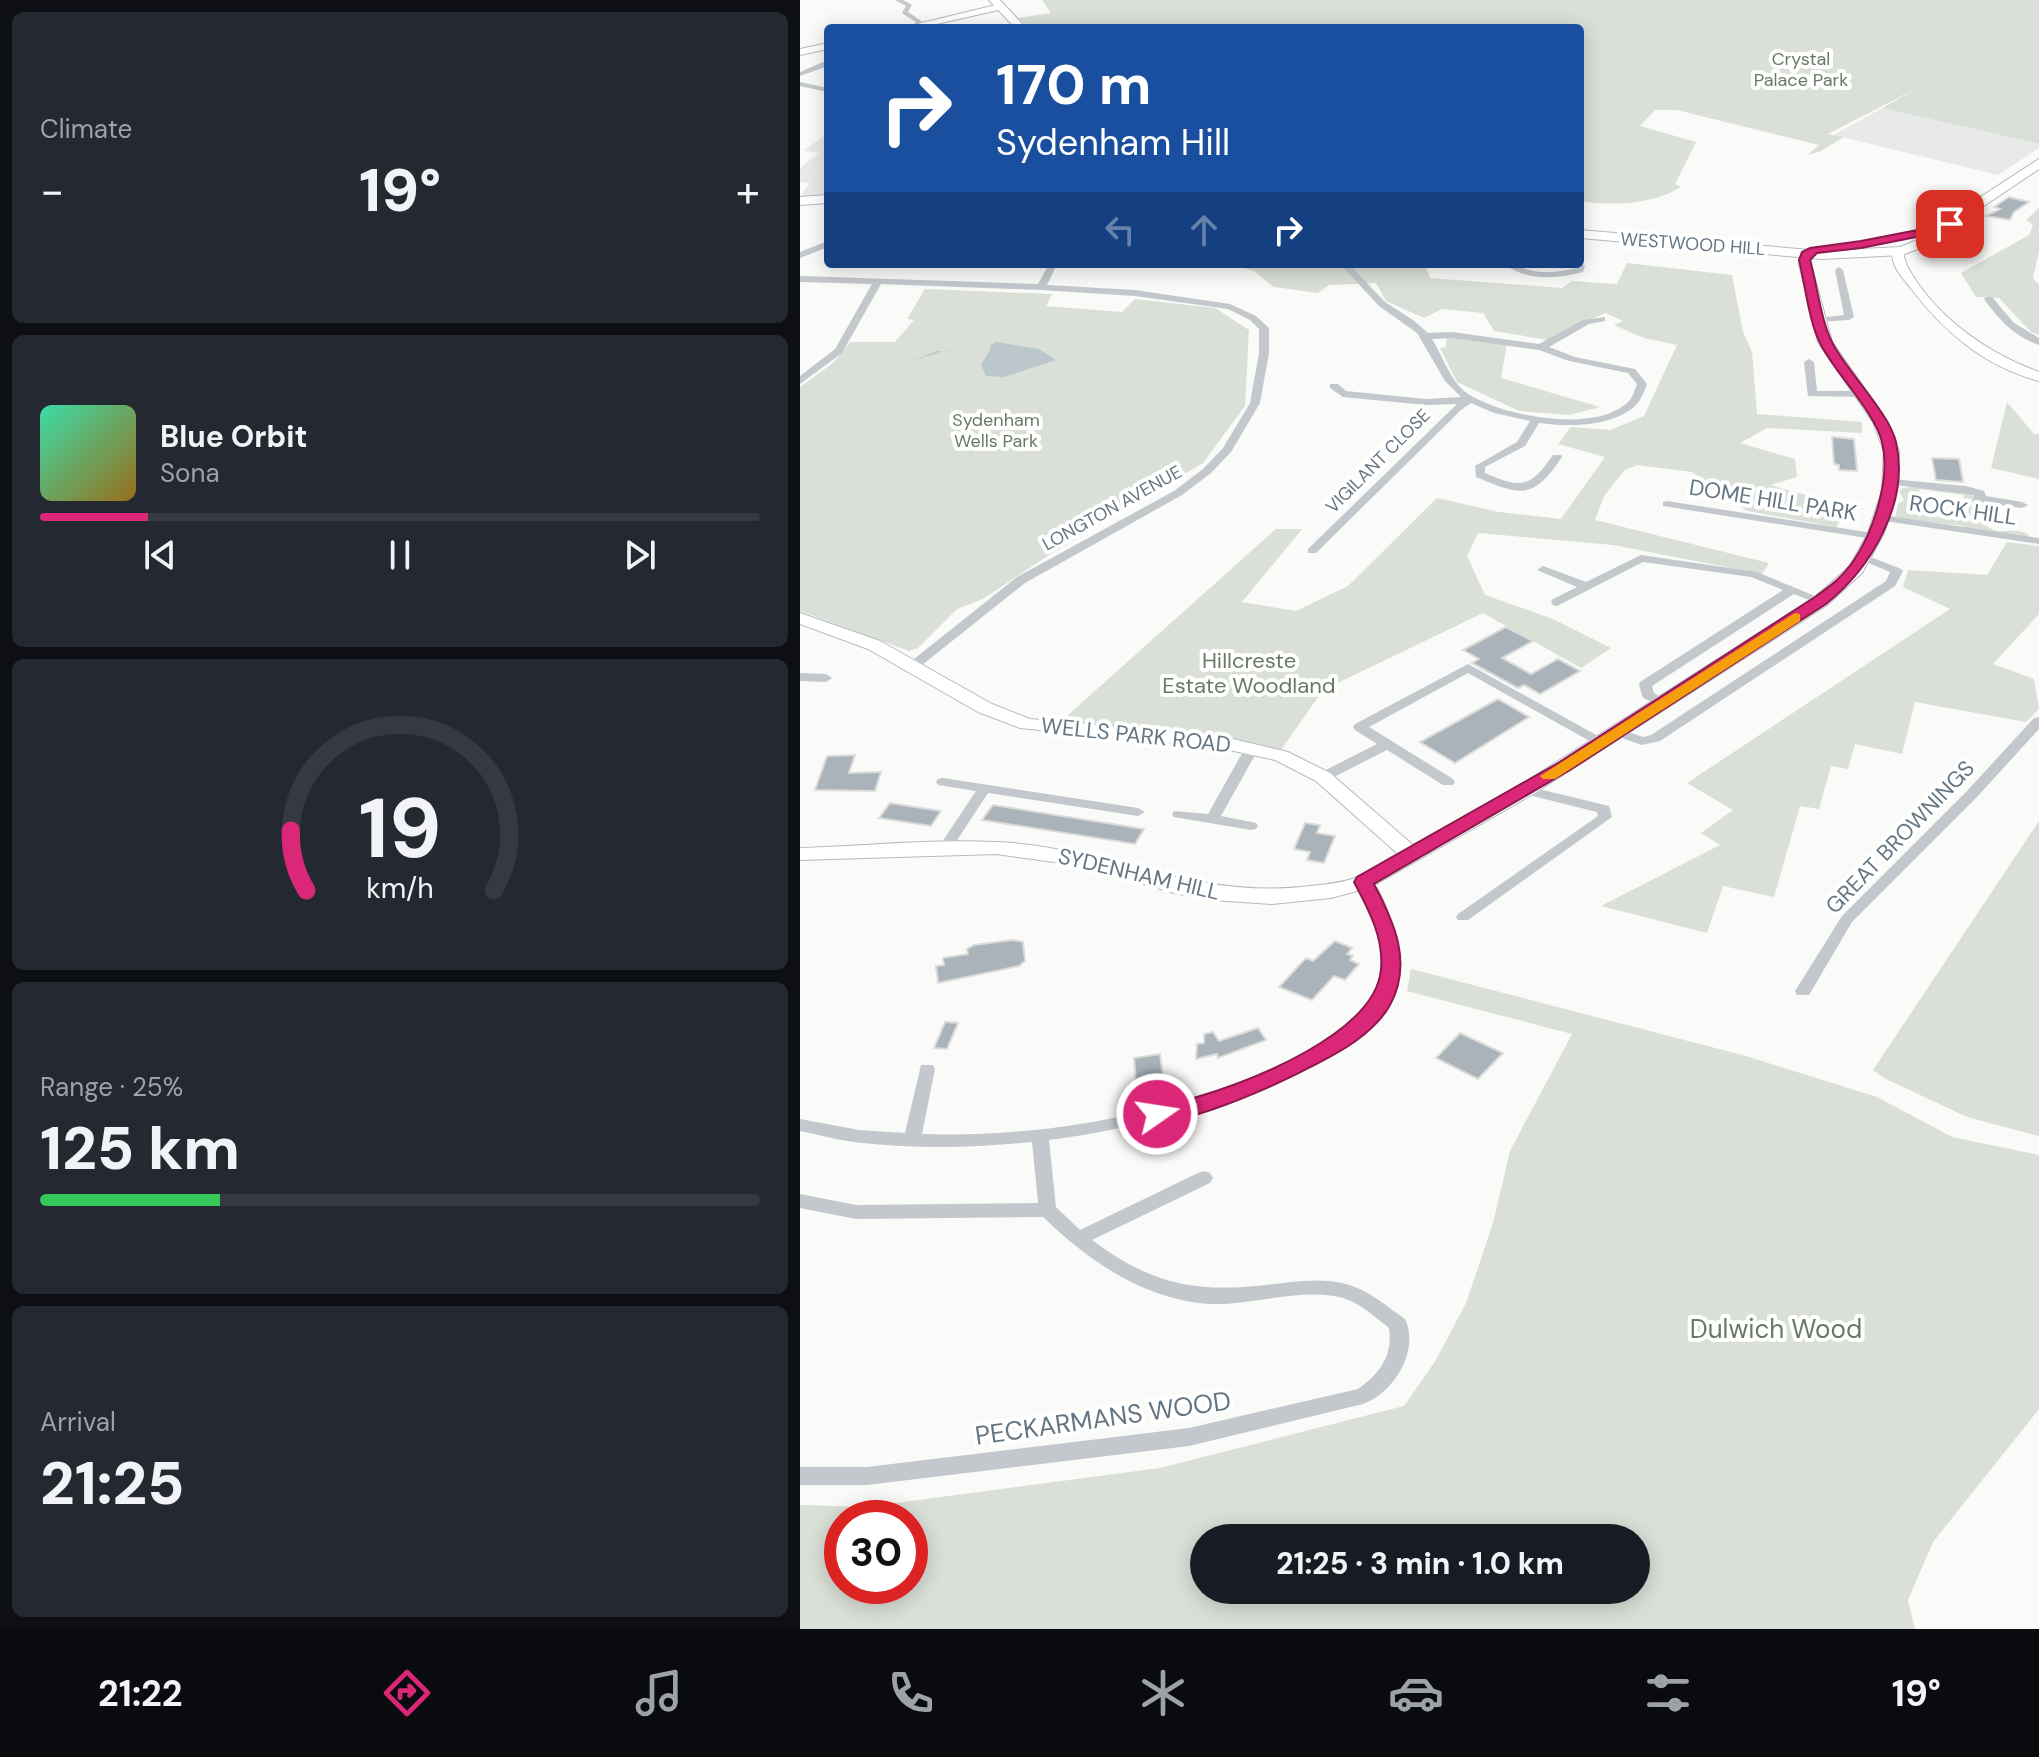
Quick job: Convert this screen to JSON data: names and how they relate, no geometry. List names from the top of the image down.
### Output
{
  "streets": {
    "main road": ["WESTWOOD HILL"],
    "street": [
      "VIGILANT CLOSE",
      "DOME HILL PARK",
      "LONGTON AVENUE",
      "ROCK HILL",
      "WELLS PARK ROAD",
      "GREAT BROWNINGS",
      "SYDENHAM HILL",
      "PECKARMANS WOOD"
    ]
  },
  "crossings": [
    ["WESTWOOD HILL", "SYDENHAM HILL"],
    ["DOME HILL PARK", "SYDENHAM HILL"],
    ["LONGTON AVENUE", "WELLS PARK ROAD"],
    ["ROCK HILL", "SYDENHAM HILL"],
    ["WELLS PARK ROAD", "SYDENHAM HILL"]
  ],
  "parks": [
    "Crystal Palace Park",
    "Sydenham Wells Park",
    "Hillcreste Estate Woodland",
    "Dulwich Wood"
  ],
  "page": {
    "tile": [
      "Climate",
      ["Range · 25%", "125 km"],
      ["Arrival", "21:25"]
    ],
    "turn": ["170 m", "Sydenham Hill"],
    "heat": ["−", "19°", "+"],
    "song": ["Blue Orbit", "Sona"],
    "limit": "30",
    "trip": "21:25 · 3 min · 1.0 km",
    "tabs": ["21:22", "19°"],
    "gauge": ["19", "km/h"]
  }
}
